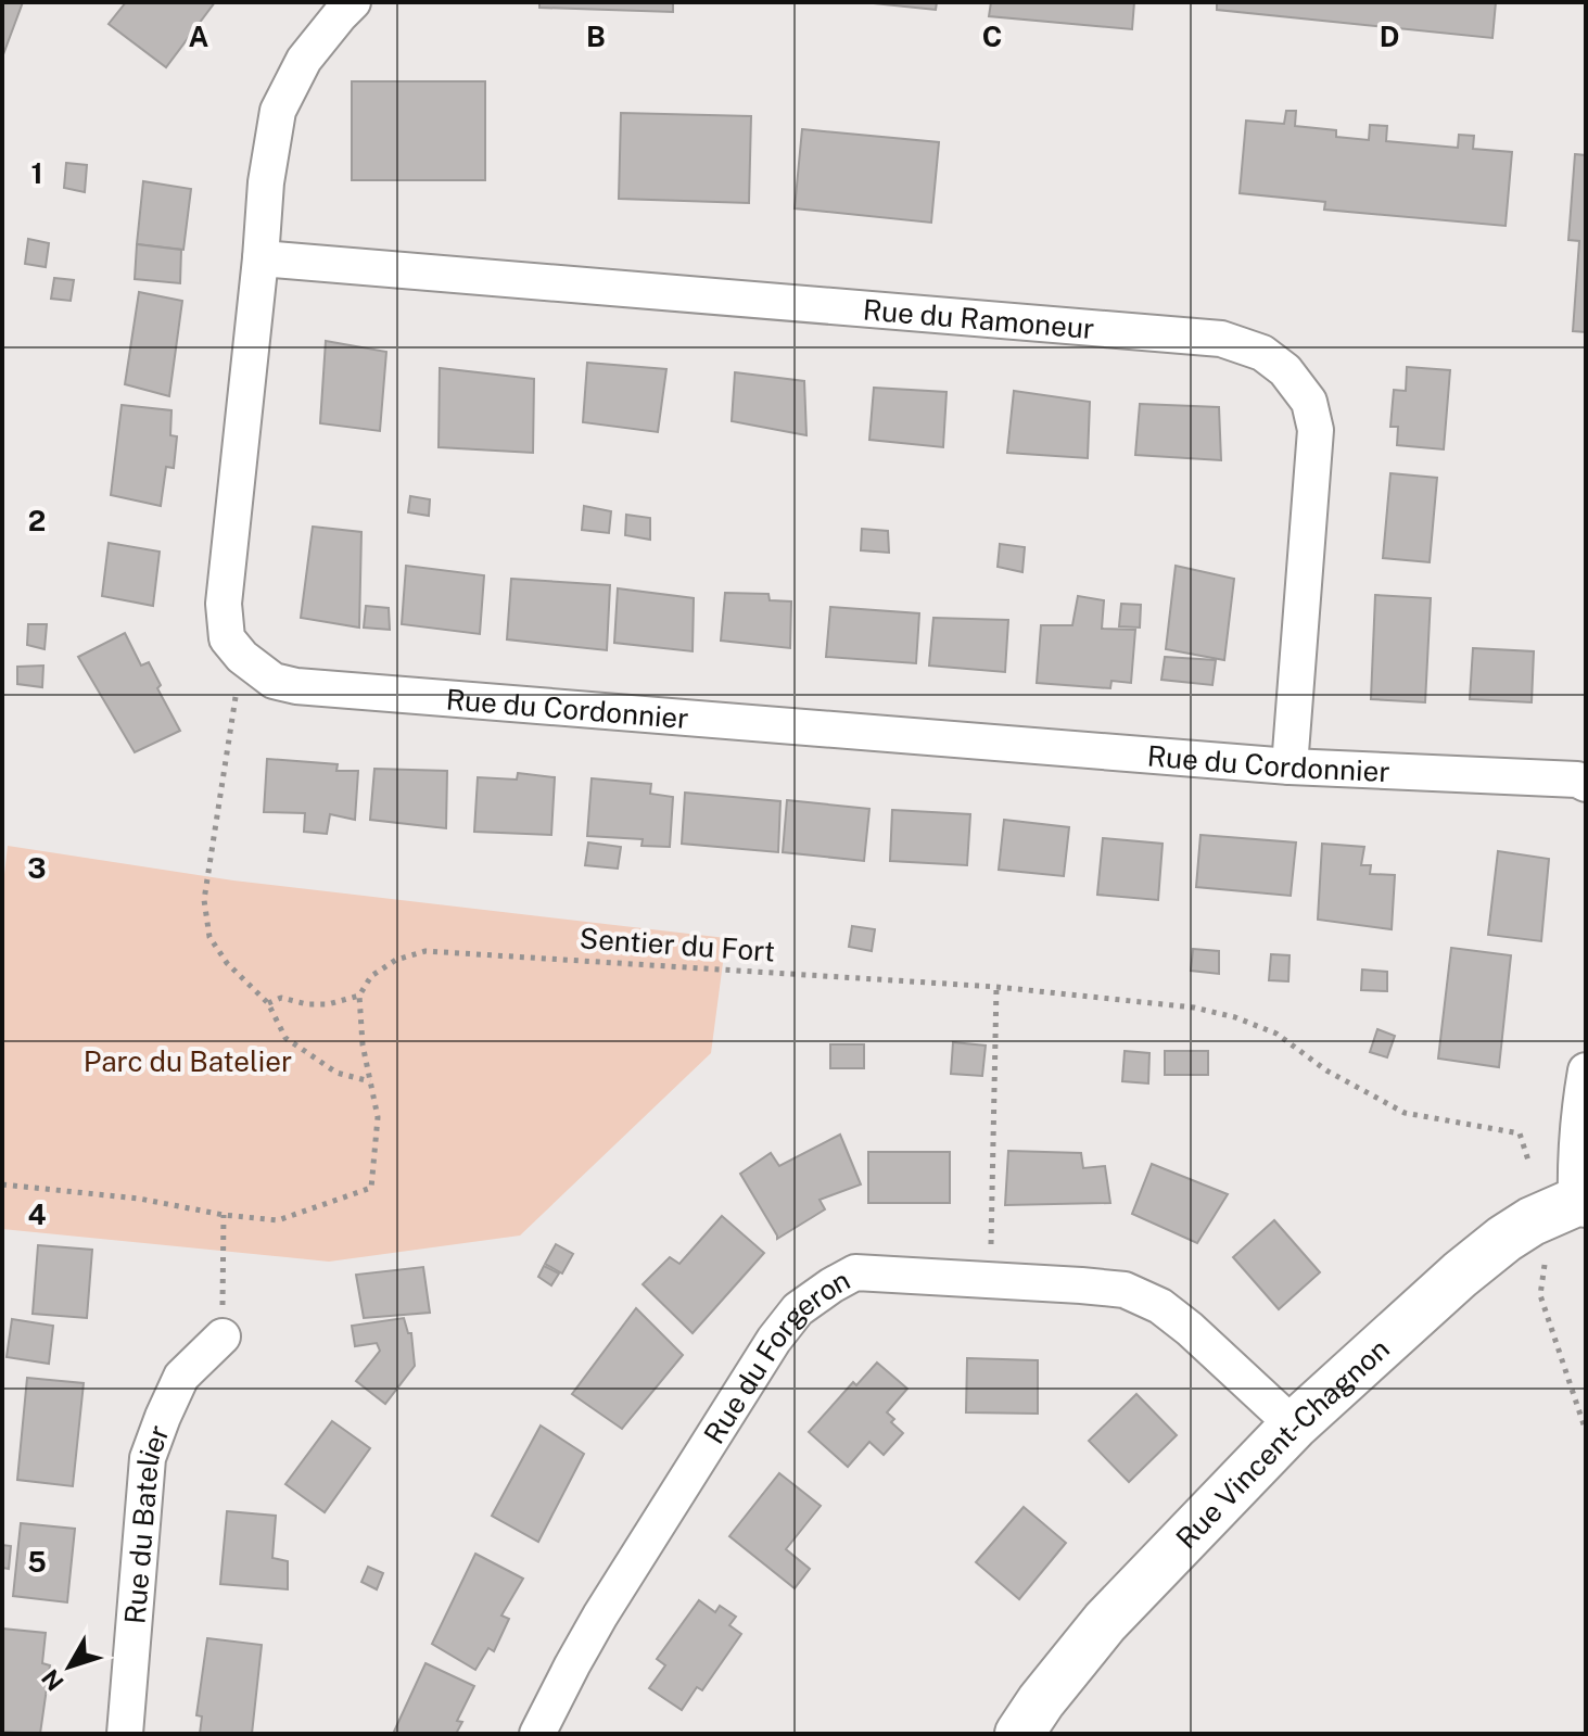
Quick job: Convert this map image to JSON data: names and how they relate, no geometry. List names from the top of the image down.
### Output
{
  "streets": {
    "street": [
      "Rue du Ramoneur",
      "Rue du Cordonnier",
      "Rue du Forgeron",
      "Rue Vincent-Chagnon",
      "Rue du Batelier"
    ],
    "path": ["Sentier du Fort"]
  },
  "crossings": [
    ["Rue du Ramoneur", "Rue du Cordonnier"],
    ["Rue du Forgeron", "Rue Vincent-Chagnon"]
  ],
  "parks": ["Parc du Batelier"],
  "north": "bottom left",
  "grid": {
    "columns": [
      "A",
      "B",
      "C",
      "D"
    ],
    "rows": [
      "1",
      "2",
      "3",
      "4",
      "5"
    ]
  }
}
